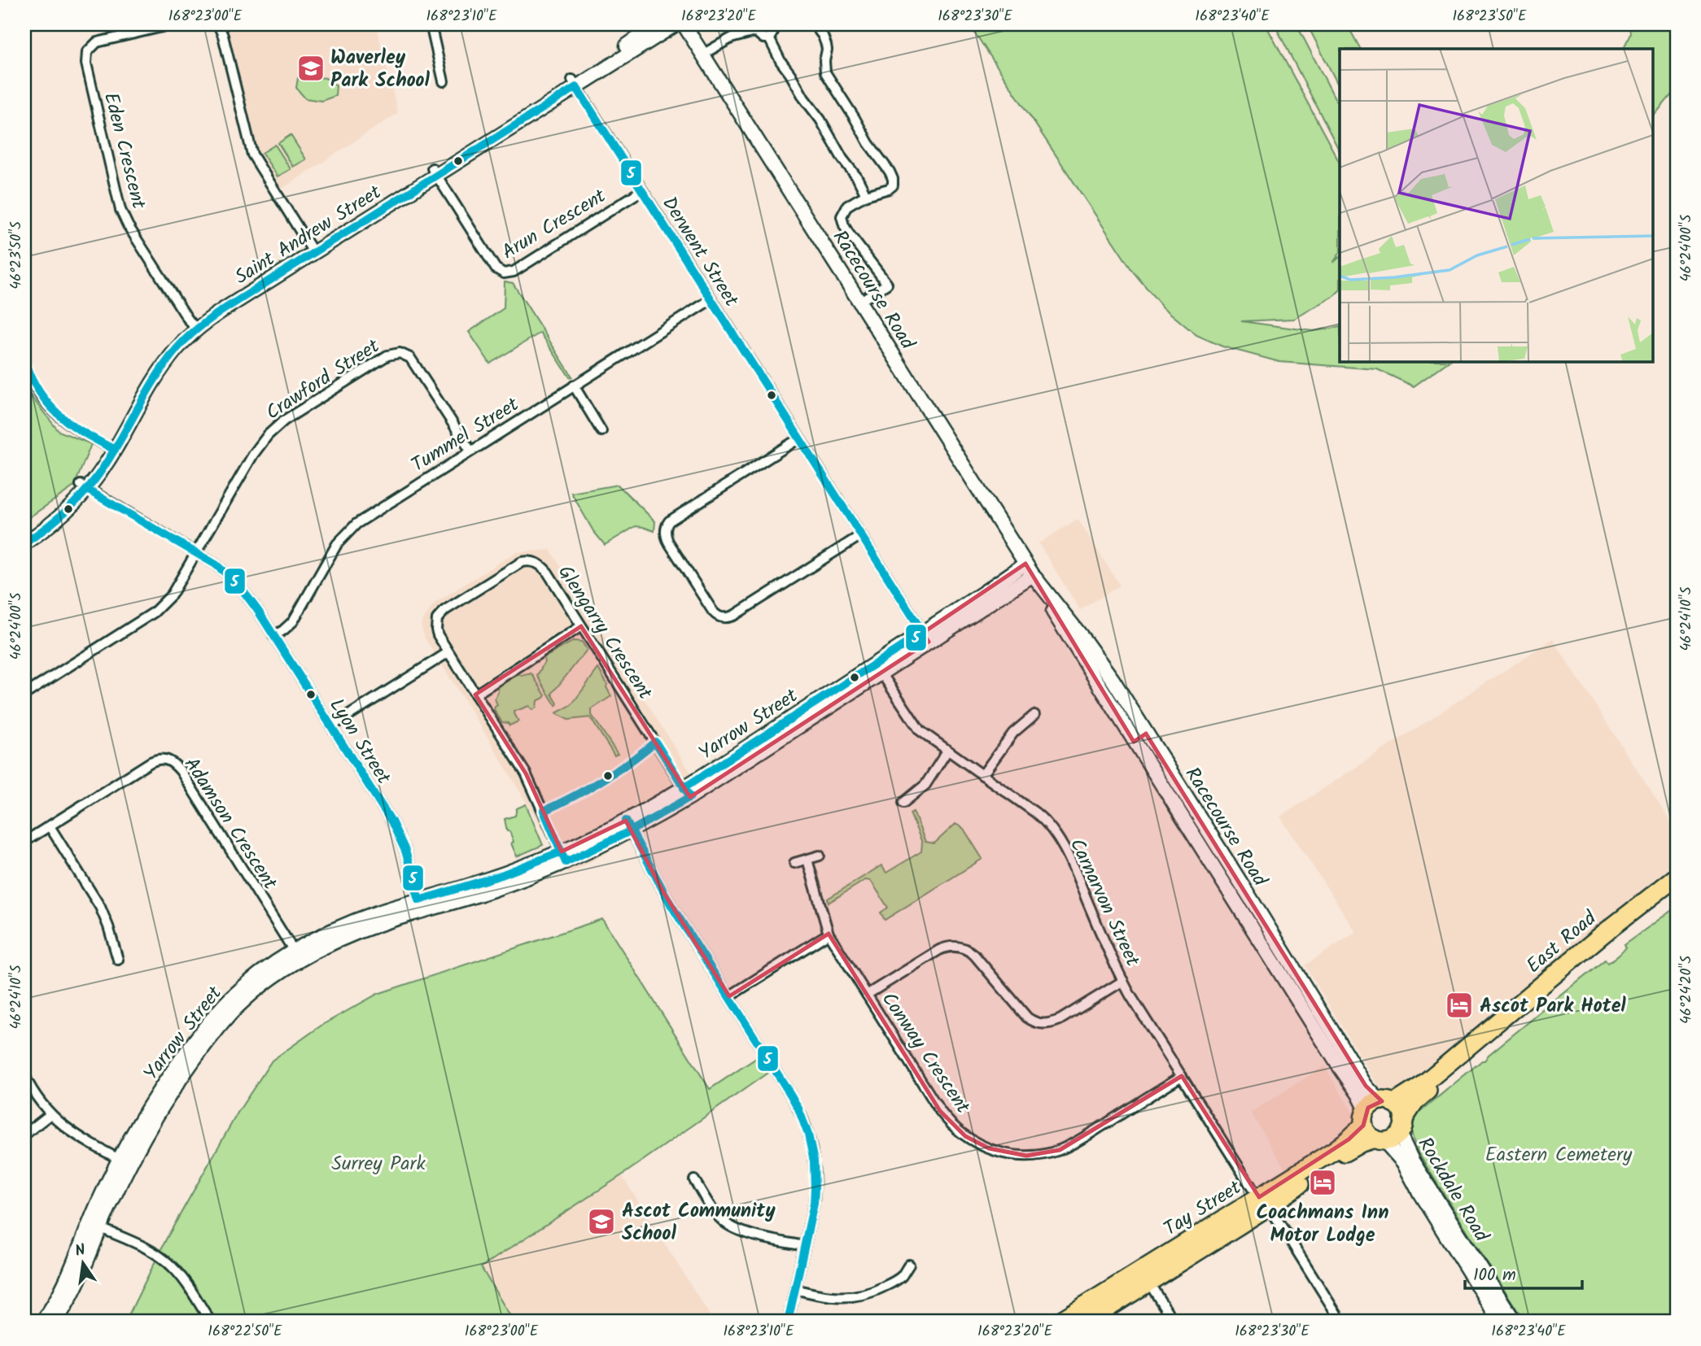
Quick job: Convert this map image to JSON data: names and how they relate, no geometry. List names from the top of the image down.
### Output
{
  "streets": {
    "highway": ["East Road", "Tay Street"],
    "street": [
      "Eden Crescent",
      "Arun Crescent",
      "Saint Andrew Street",
      "Derwent Street",
      "Racecourse Road",
      "Crawford Street",
      "Tummel Street",
      "Glengarry Crescent",
      "Yarrow Street",
      "Lyon Street",
      "Adamson Crescent",
      "Carnarvon Street",
      "Conway Crescent",
      "Rockdale Road"
    ]
  },
  "crossings": [
    ["Eden Crescent", "Saint Andrew Street"],
    ["Arun Crescent", "Saint Andrew Street"],
    ["Arun Crescent", "Derwent Street"],
    ["Saint Andrew Street", "Derwent Street"],
    ["Saint Andrew Street", "Lyon Street"],
    ["Derwent Street", "Tummel Street"],
    ["Derwent Street", "Yarrow Street"],
    ["Racecourse Road", "Yarrow Street"],
    ["Racecourse Road", "East Road"],
    ["Racecourse Road", "Rockdale Road"],
    ["Racecourse Road", "Tay Street"],
    ["Crawford Street", "Tummel Street"],
    ["Crawford Street", "Lyon Street"],
    ["Tummel Street", "Lyon Street"],
    ["Glengarry Crescent", "Yarrow Street"],
    ["Yarrow Street", "Lyon Street"],
    ["Yarrow Street", "Adamson Crescent"],
    ["Yarrow Street", "Carnarvon Street"],
    ["Carnarvon Street", "Conway Crescent"],
    ["Carnarvon Street", "Tay Street"],
    ["East Road", "Rockdale Road"],
    ["East Road", "Tay Street"],
    ["Rockdale Road", "Tay Street"]
  ],
  "parks": ["Eastern Cemetery", "Surrey Park"],
  "places": {
    "school or university": ["Waverley Park School", "Ascot Community School"],
    "hotel": ["Ascot Park Hotel", "Coachmans Inn Motor Lodge"]
  },
  "lines": ["transit line 5"],
  "scale_bar": "100 m",
  "north": "top",
  "coordinates": [
    "168°23'00\"E",
    "168°23'10\"E",
    "168°23'20\"E",
    "168°23'30\"E",
    "168°23'40\"E",
    "168°23'50\"E",
    "46°24'00\"S",
    "46°23'50\"S",
    "46°24'10\"S",
    "46°24'20\"S",
    "168°22'50\"E"
  ]
}
